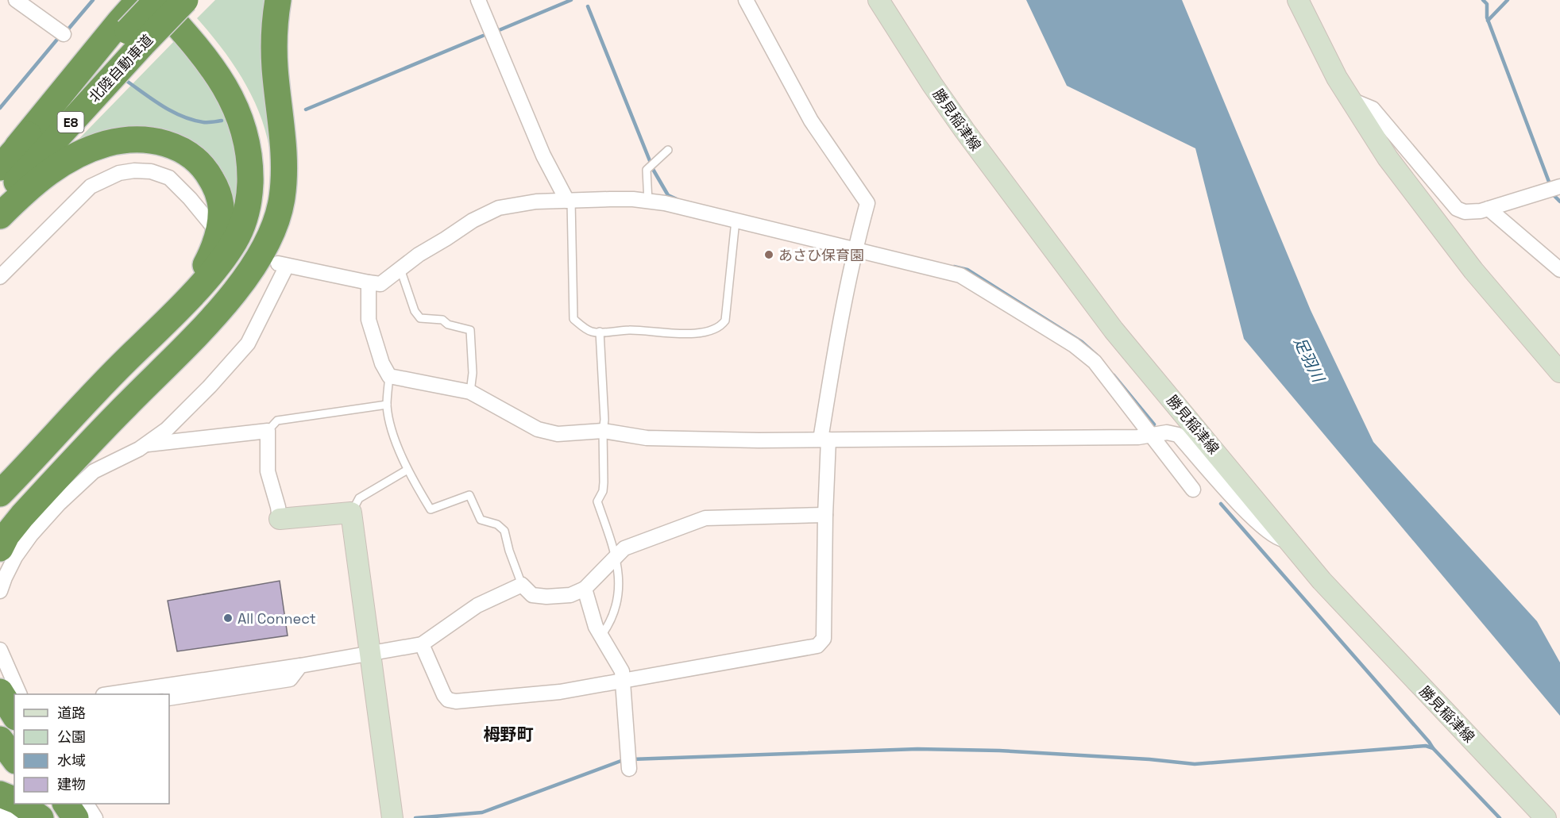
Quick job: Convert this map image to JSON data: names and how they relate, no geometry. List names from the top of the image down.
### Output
{
  "streets": {
    "highway": ["北陸自動車道", "E8"],
    "main road": ["勝見稲津線"]
  },
  "districts": ["栂野町"],
  "water": ["足羽川"],
  "places": ["あさひ保育園", "All Connect"],
  "legend": [
    "道路",
    "公園",
    "水域",
    "建物"
  ]
}
